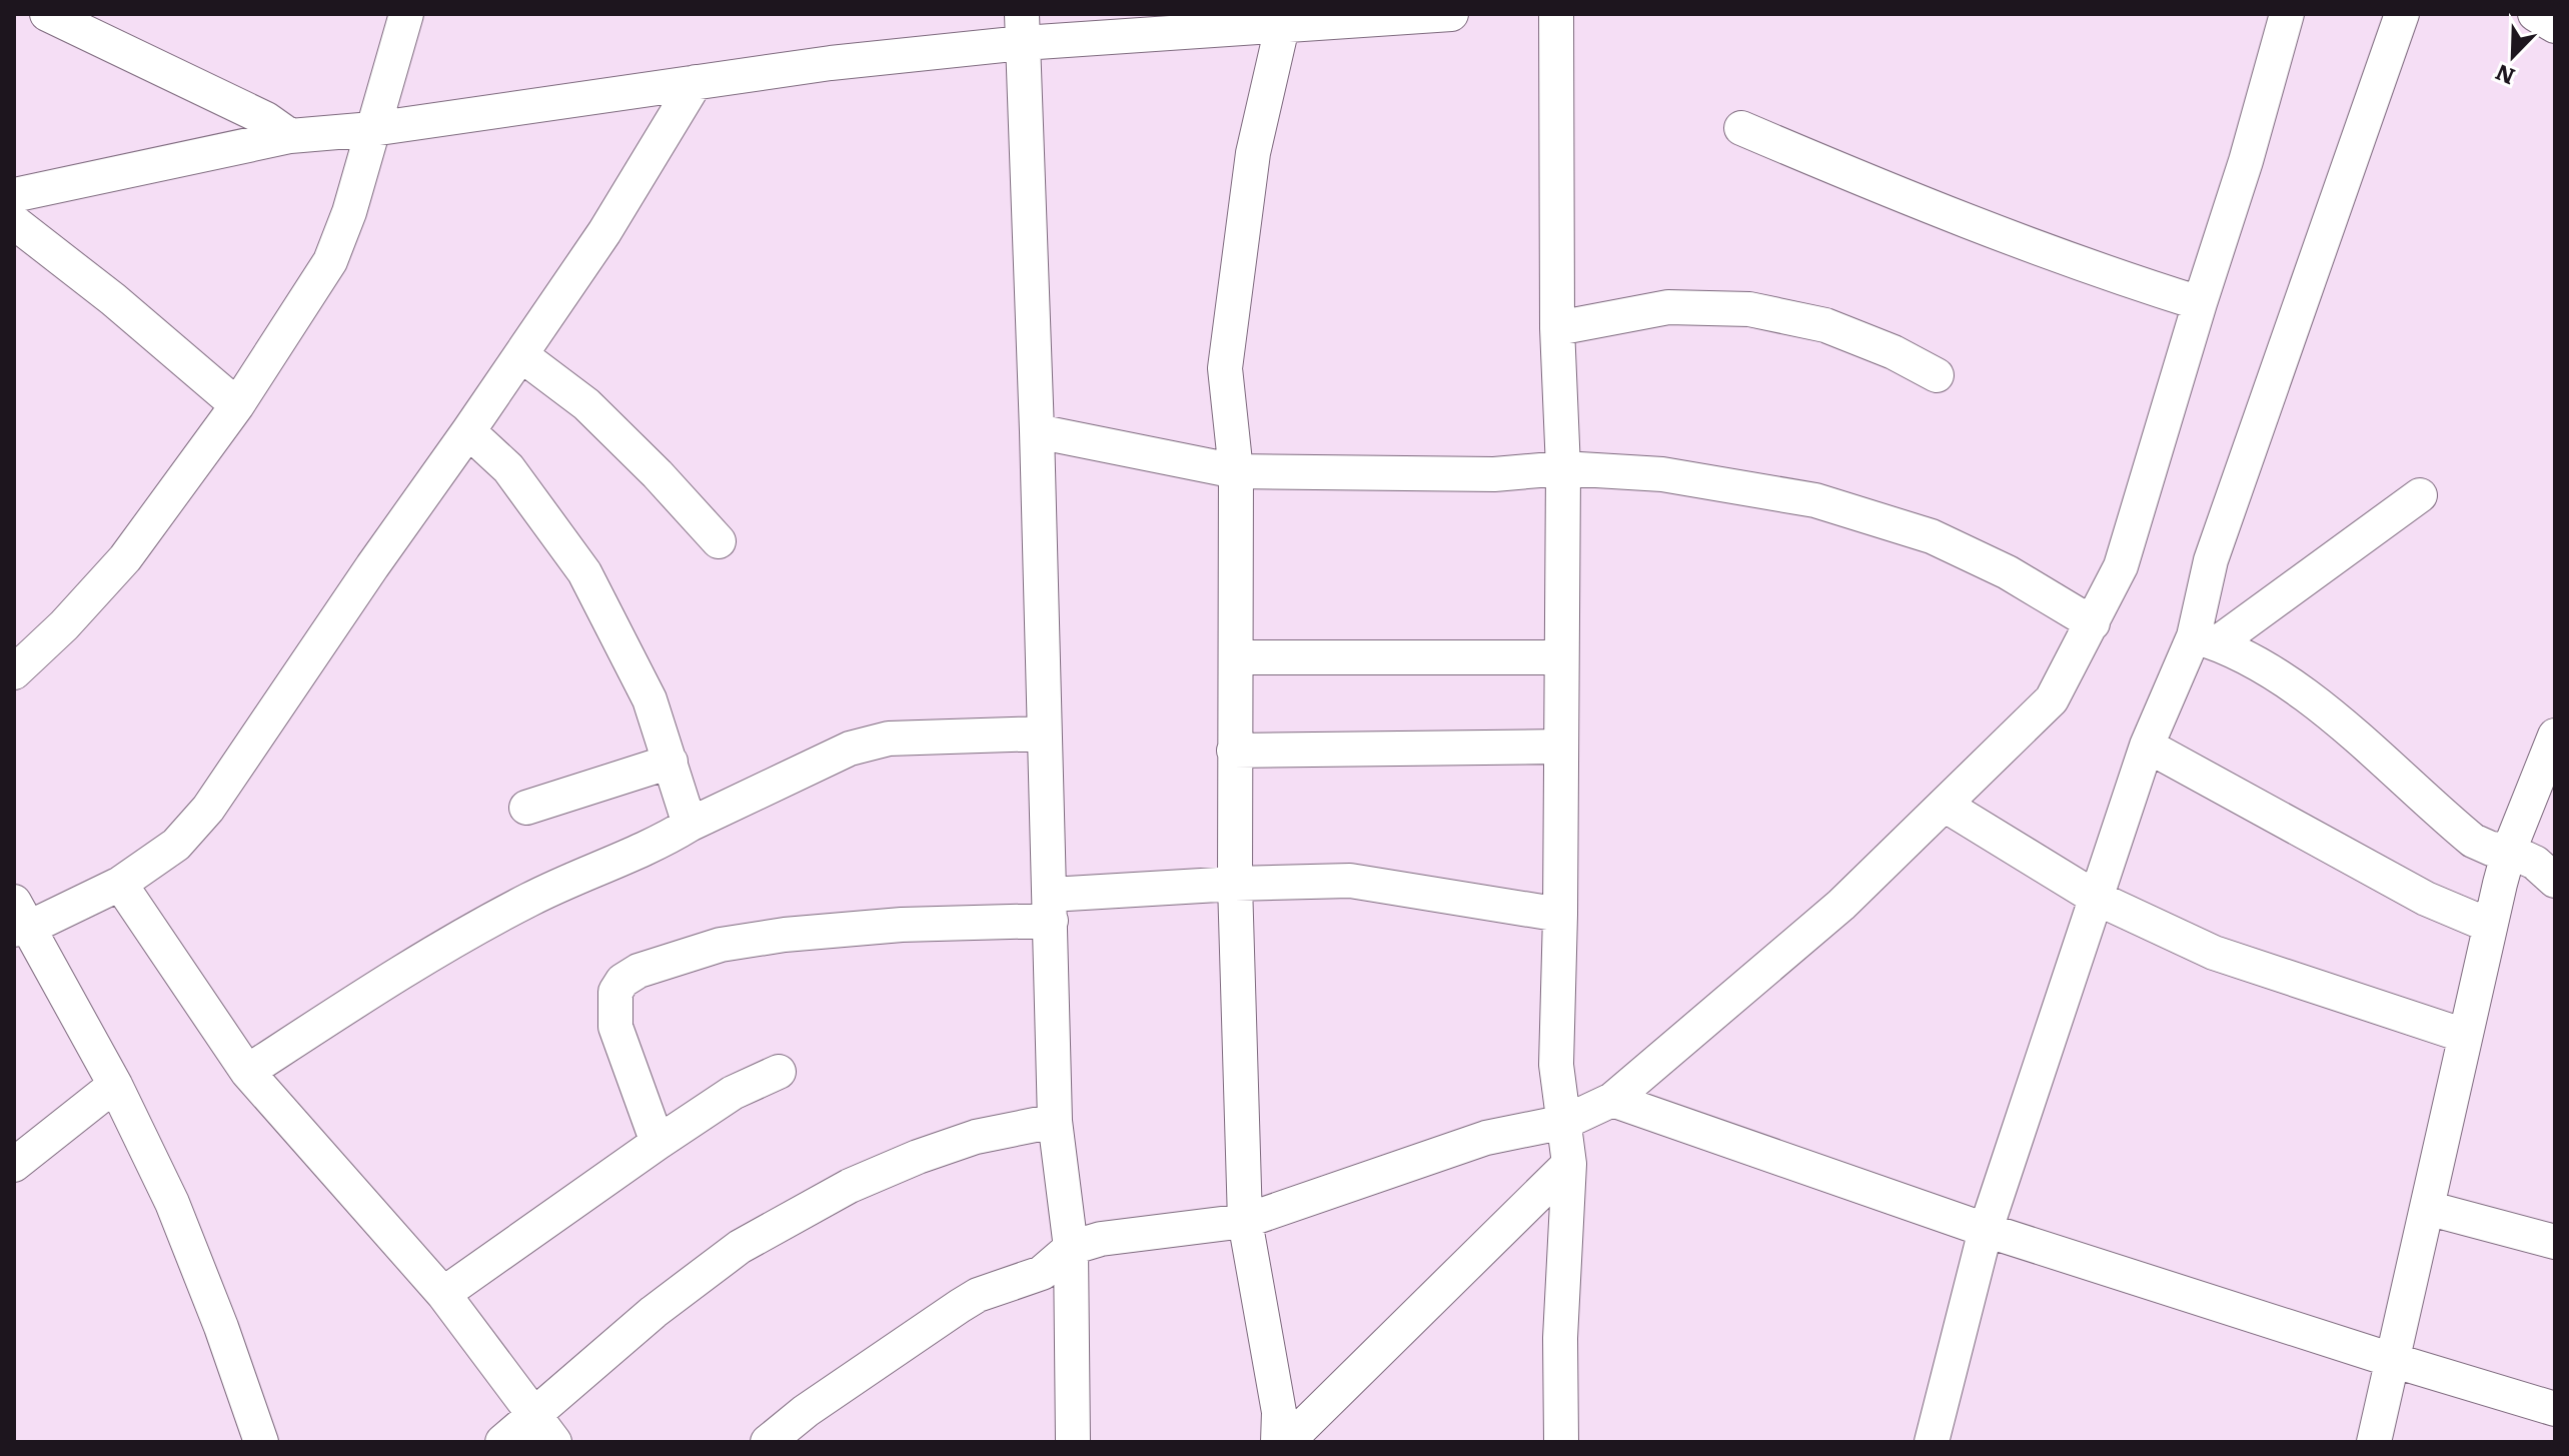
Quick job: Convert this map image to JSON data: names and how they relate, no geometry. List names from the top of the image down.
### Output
{
  "north": "bottom left"
}
